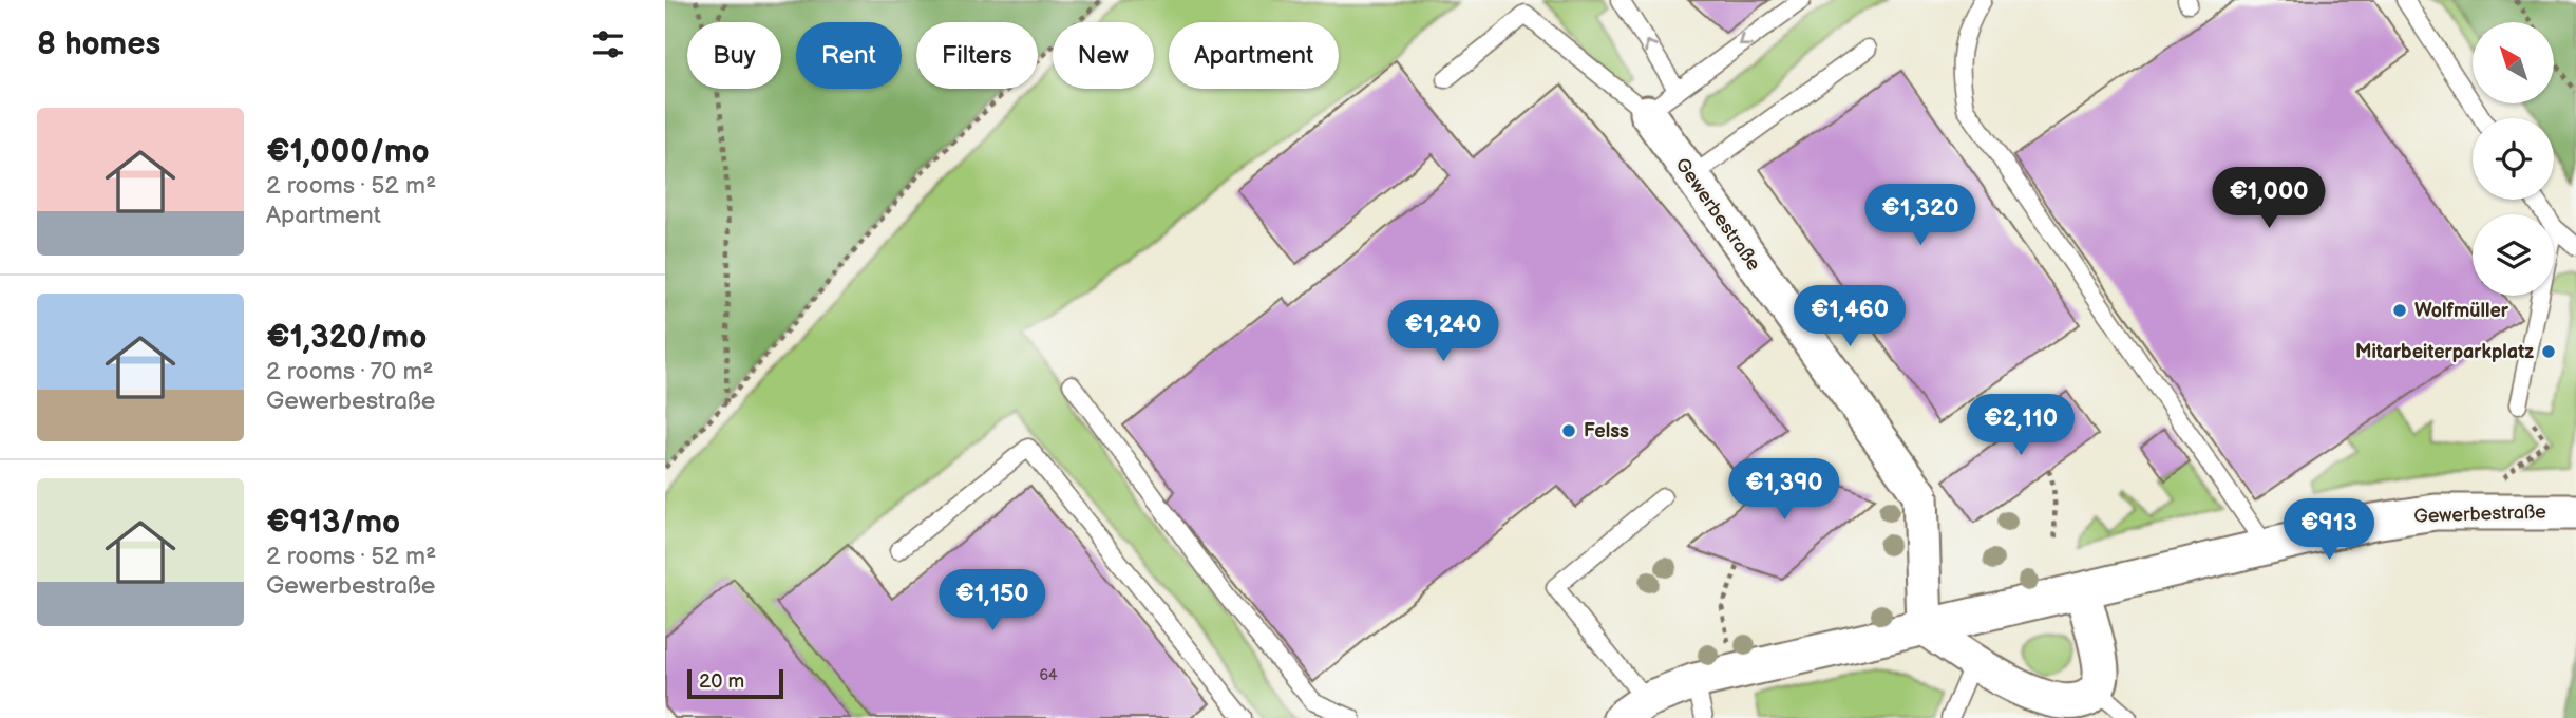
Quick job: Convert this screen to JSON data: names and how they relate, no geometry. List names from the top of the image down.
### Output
{
  "streets": {
    "street": ["Gewerbestraße"]
  },
  "places": ["Wolfmüller", "Mitarbeiterparkplatz", "Felss"],
  "house_numbers": ["64"],
  "scale_bar": "20 m",
  "north": "top left",
  "page": {
    "heading": "8 homes",
    "chip": [
      "Buy",
      "Rent",
      "Filters",
      "New",
      "Apartment"
    ],
    "list": [
      {
        "name": "€1,000/mo",
        "note": "2 rooms · 52 m² · Apartment"
      },
      {
        "name": "€1,320/mo",
        "note": "2 rooms · 70 m² · Gewerbestraße"
      },
      {
        "name": "€913/mo",
        "note": "2 rooms · 52 m² · Gewerbestraße"
      }
    ],
    "price": [
      "€1,000",
      "€1,320",
      "€1,460",
      "€1,240",
      "€2,110",
      "€1,390",
      "€913",
      "€1,150"
    ],
    "scale": "20 m"
  }
}
